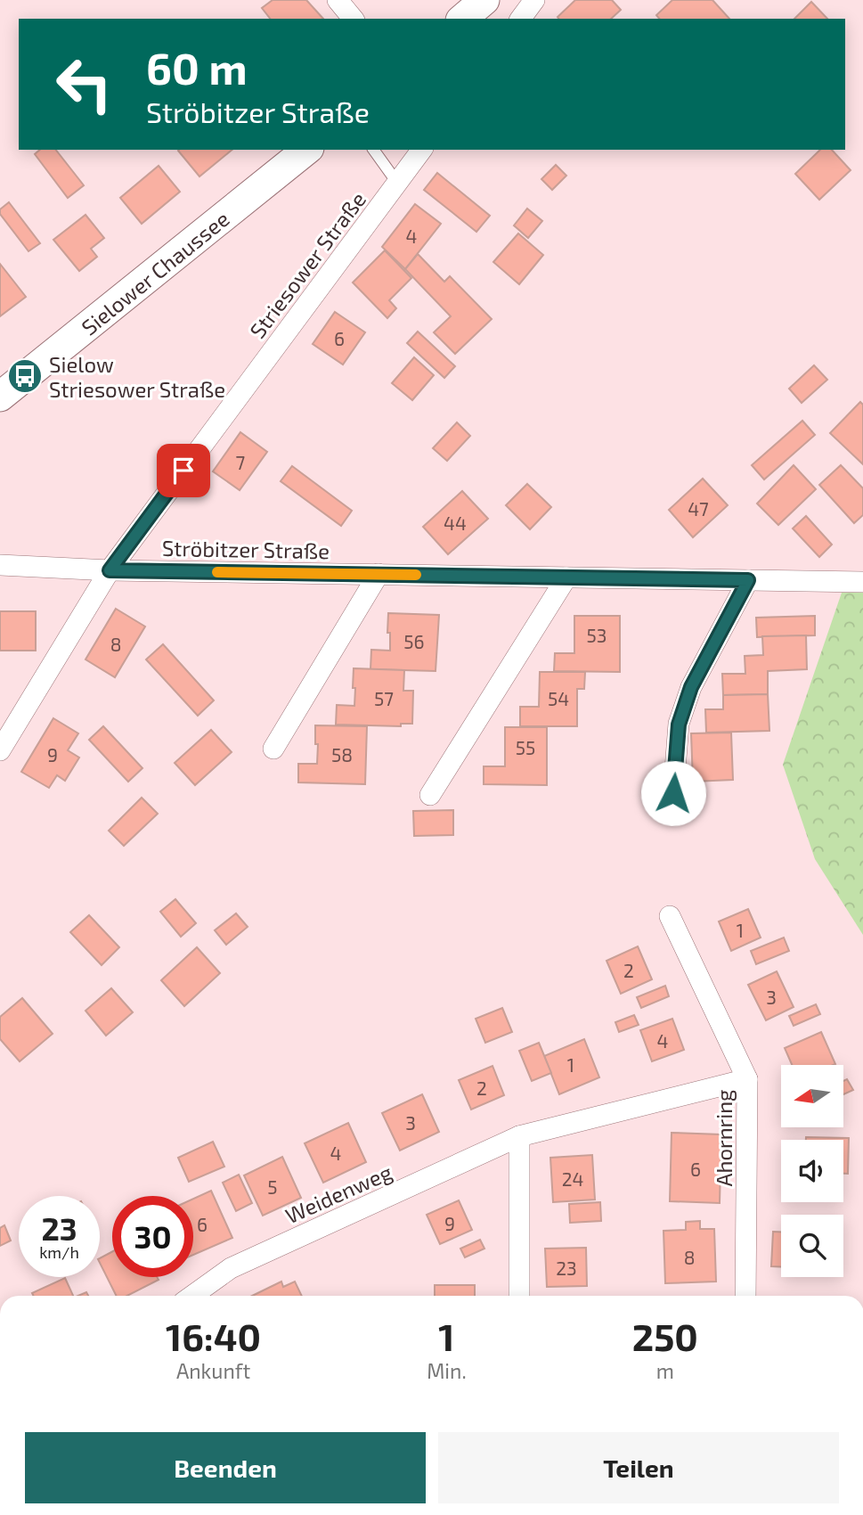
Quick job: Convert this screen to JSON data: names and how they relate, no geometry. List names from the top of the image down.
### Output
{
  "streets": {
    "main road": ["Sielower Chaussee"],
    "street": [
      "Striesower Straße",
      "Ströbitzer Straße",
      "Ahornring",
      "Weidenweg"
    ]
  },
  "crossings": [
    ["Striesower Straße", "Ströbitzer Straße"],
    ["Ahornring", "Weidenweg"]
  ],
  "places": {
    "bus stop": ["Sielow Striesower Straße"]
  },
  "house_numbers": [
    "4",
    "6",
    "7",
    "47",
    "44",
    "53",
    "56",
    "8",
    "57",
    "54",
    "55",
    "9",
    "58",
    "1",
    "2",
    "3",
    "4",
    "1",
    "2",
    "3",
    "4",
    "6",
    "24",
    "5",
    "9",
    "6",
    "8",
    "23"
  ],
  "north": "left",
  "page": {
    "turn": ["60 m", "Ströbitzer Straße"],
    "speed": "23 km/h",
    "limit": "30",
    "eta": [
      "16:40",
      "Ankunft",
      "1",
      "Min.",
      "250",
      "m"
    ],
    "buttons": ["Beenden", "Teilen"]
  }
}
